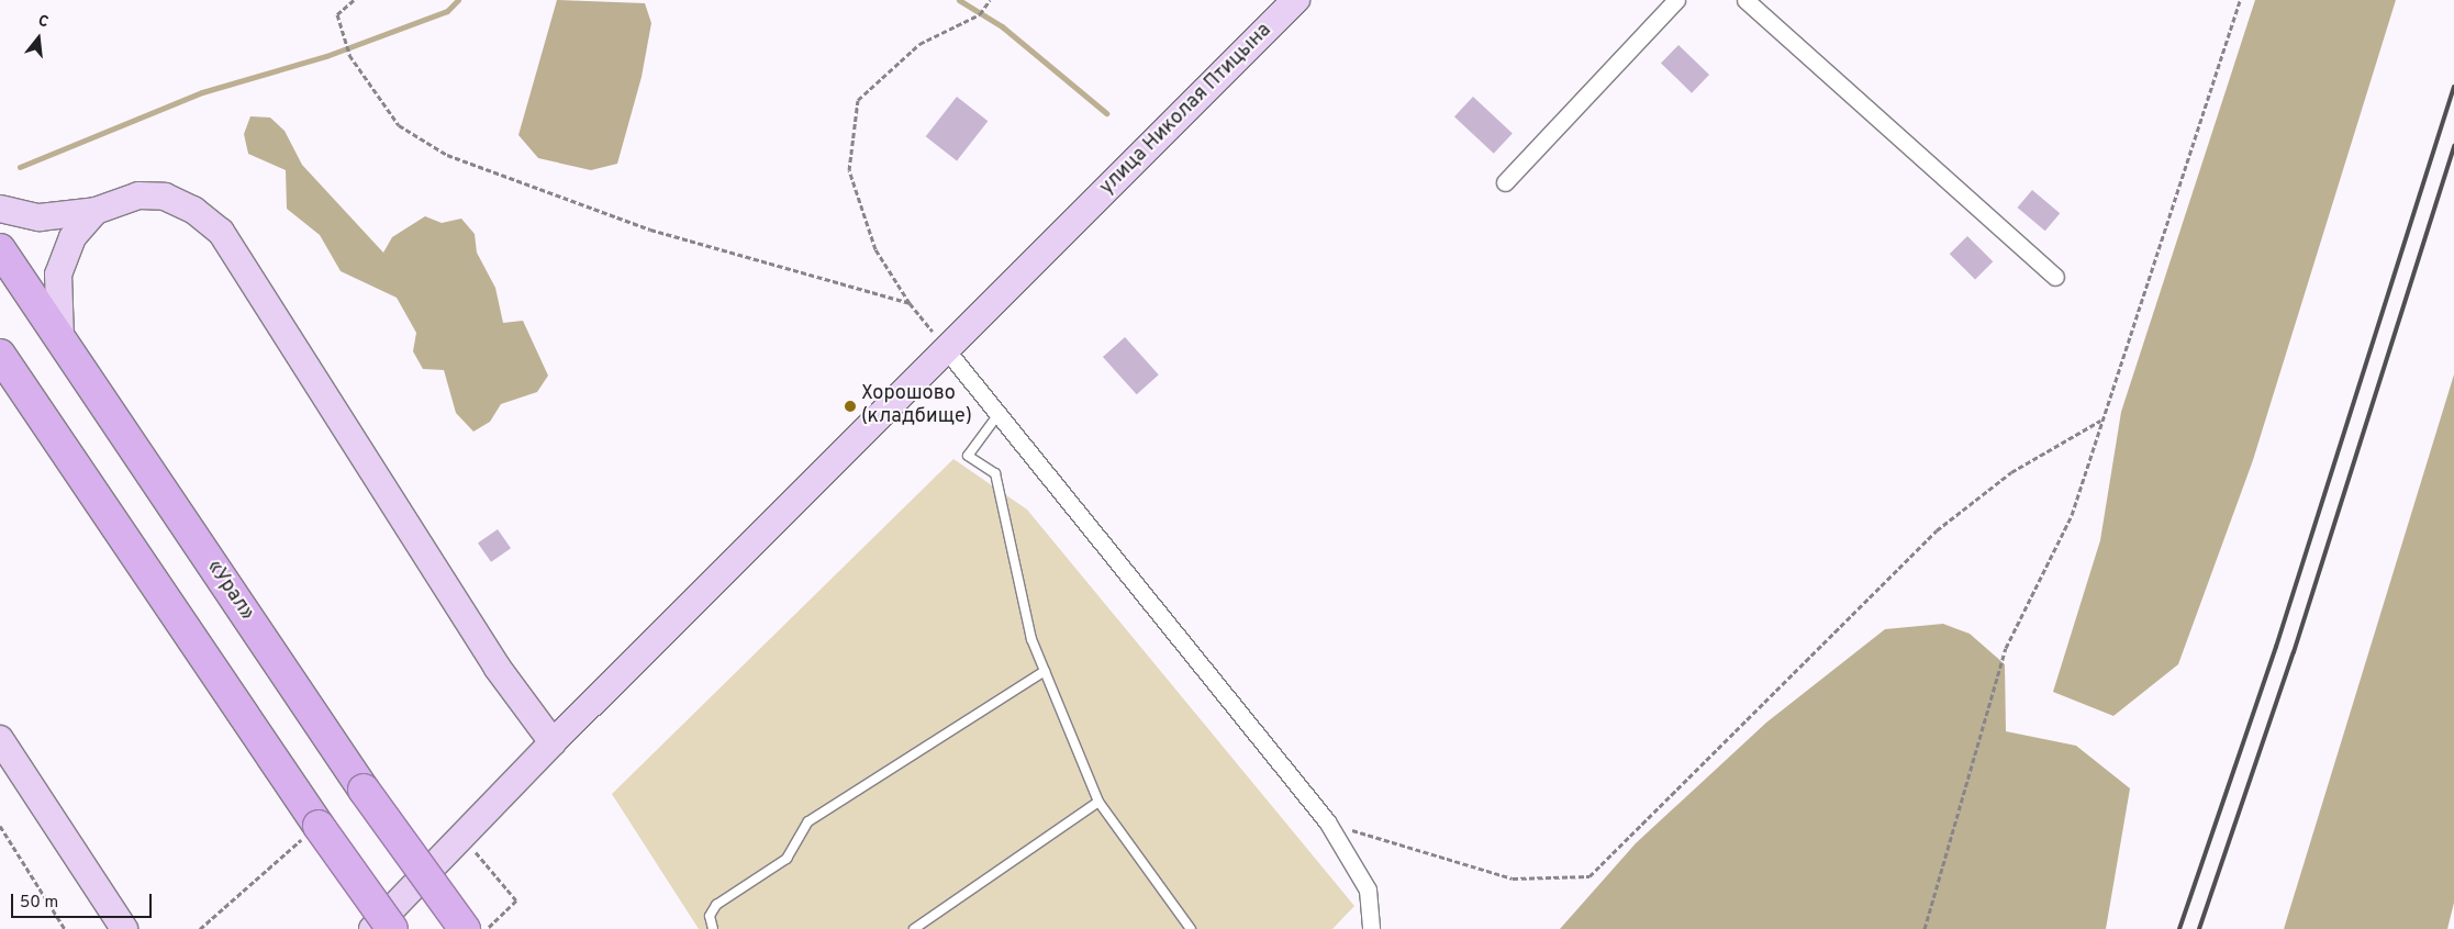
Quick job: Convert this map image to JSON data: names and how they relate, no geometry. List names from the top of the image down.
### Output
{
  "streets": {
    "highway": ["«Урал»"],
    "main road": ["улица Николая Птицына"]
  },
  "places": ["Хорошово (кладбище)"],
  "scale_bar": "50 m",
  "north": "top"
}
